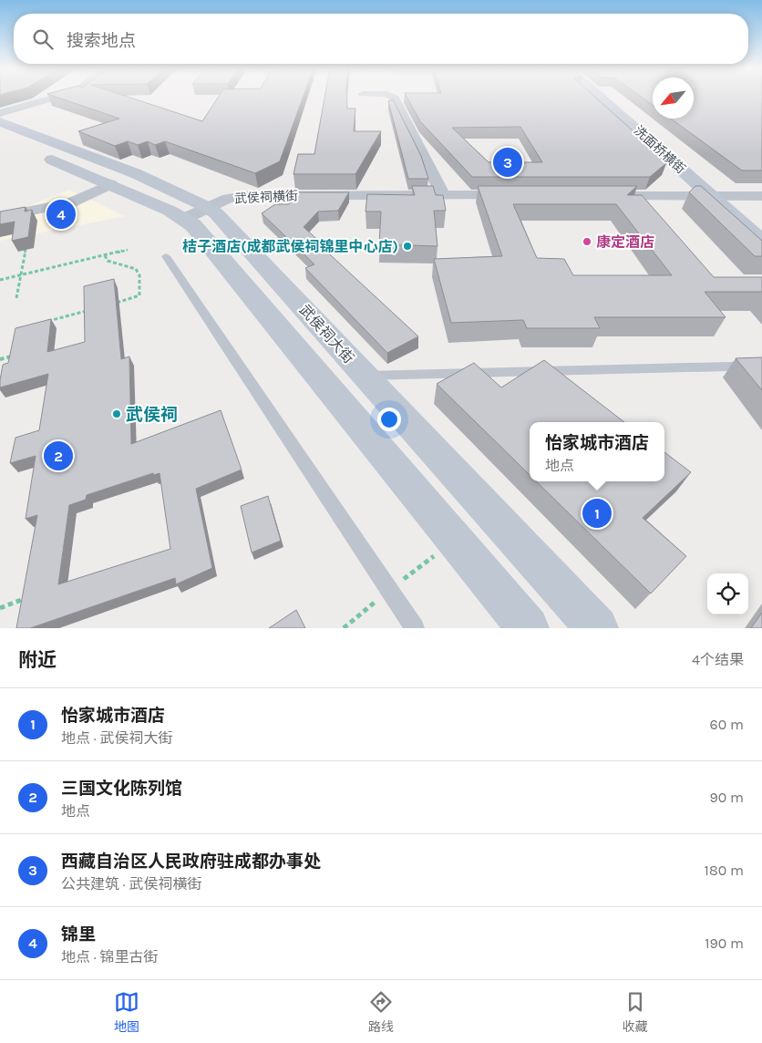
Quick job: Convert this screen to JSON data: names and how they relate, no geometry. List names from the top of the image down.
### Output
{
  "streets": {
    "main road": ["洗面桥横街", "武侯祠大街"],
    "street": ["武侯祠横街"]
  },
  "crossings": [
    ["武侯祠横街", "武侯祠大街"]
  ],
  "places": ["康定酒店", "桔子酒店(成都武侯祠锦里中心店)", "武侯祠"],
  "north": "bottom left",
  "page": {
    "search": "搜索地点",
    "pins": [
      "3",
      "4",
      "2",
      "1"
    ],
    "popup": ["怡家城市酒店", "地点"],
    "heading": ["附近", "4个结果"],
    "list": [
      {
        "mark": "1",
        "name": "怡家城市酒店",
        "note": "地点 · 武侯祠大街",
        "value": "60 m"
      },
      {
        "mark": "2",
        "name": "三国文化陈列馆",
        "note": "地点",
        "value": "90 m"
      },
      {
        "mark": "3",
        "name": "西藏自治区人民政府驻成都办事处",
        "note": "公共建筑 · 武侯祠横街",
        "value": "180 m"
      },
      {
        "mark": "4",
        "name": "锦里",
        "note": "地点 · 锦里古街",
        "value": "190 m"
      }
    ],
    "nav": ["地图", "路线", "收藏"]
  }
}
